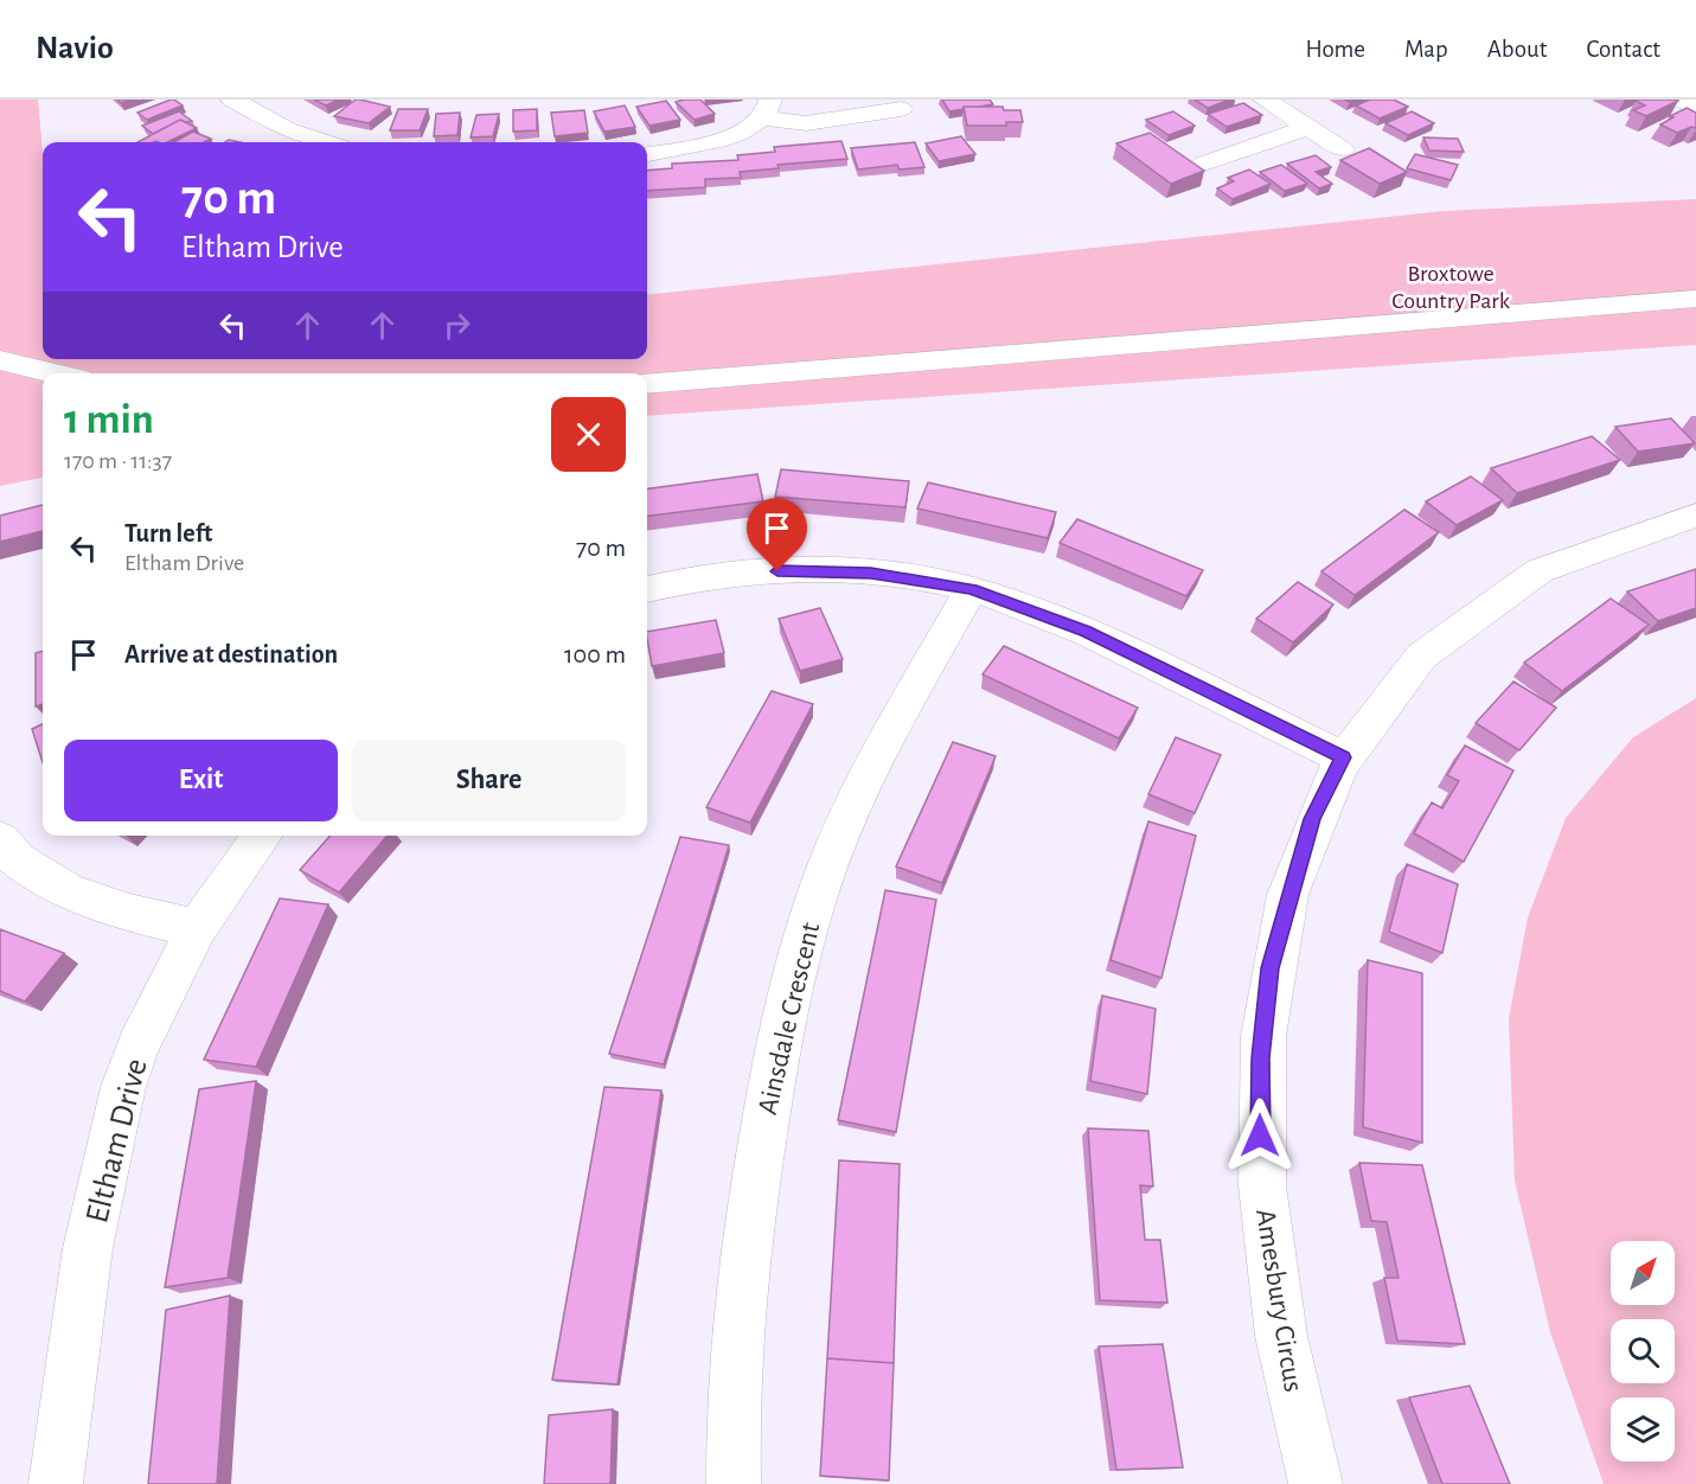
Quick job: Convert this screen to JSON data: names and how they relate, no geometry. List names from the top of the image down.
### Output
{
  "streets": {
    "street": ["Ainsdale Crescent", "Eltham Drive", "Amesbury Circus"]
  },
  "parks": ["Broxtowe Country Park"],
  "north": "top right",
  "page": {
    "header": "Navio",
    "nav": [
      "Home",
      "Map",
      "About",
      "Contact"
    ],
    "turn": ["70 m", "Eltham Drive"],
    "heading": ["1 min", "170 m · 11:37"],
    "list": [
      {
        "name": "Turn left",
        "note": "Eltham Drive",
        "value": "70 m"
      },
      {
        "name": "Arrive at destination",
        "value": "100 m"
      }
    ],
    "buttons": ["Exit", "Share"]
  }
}
